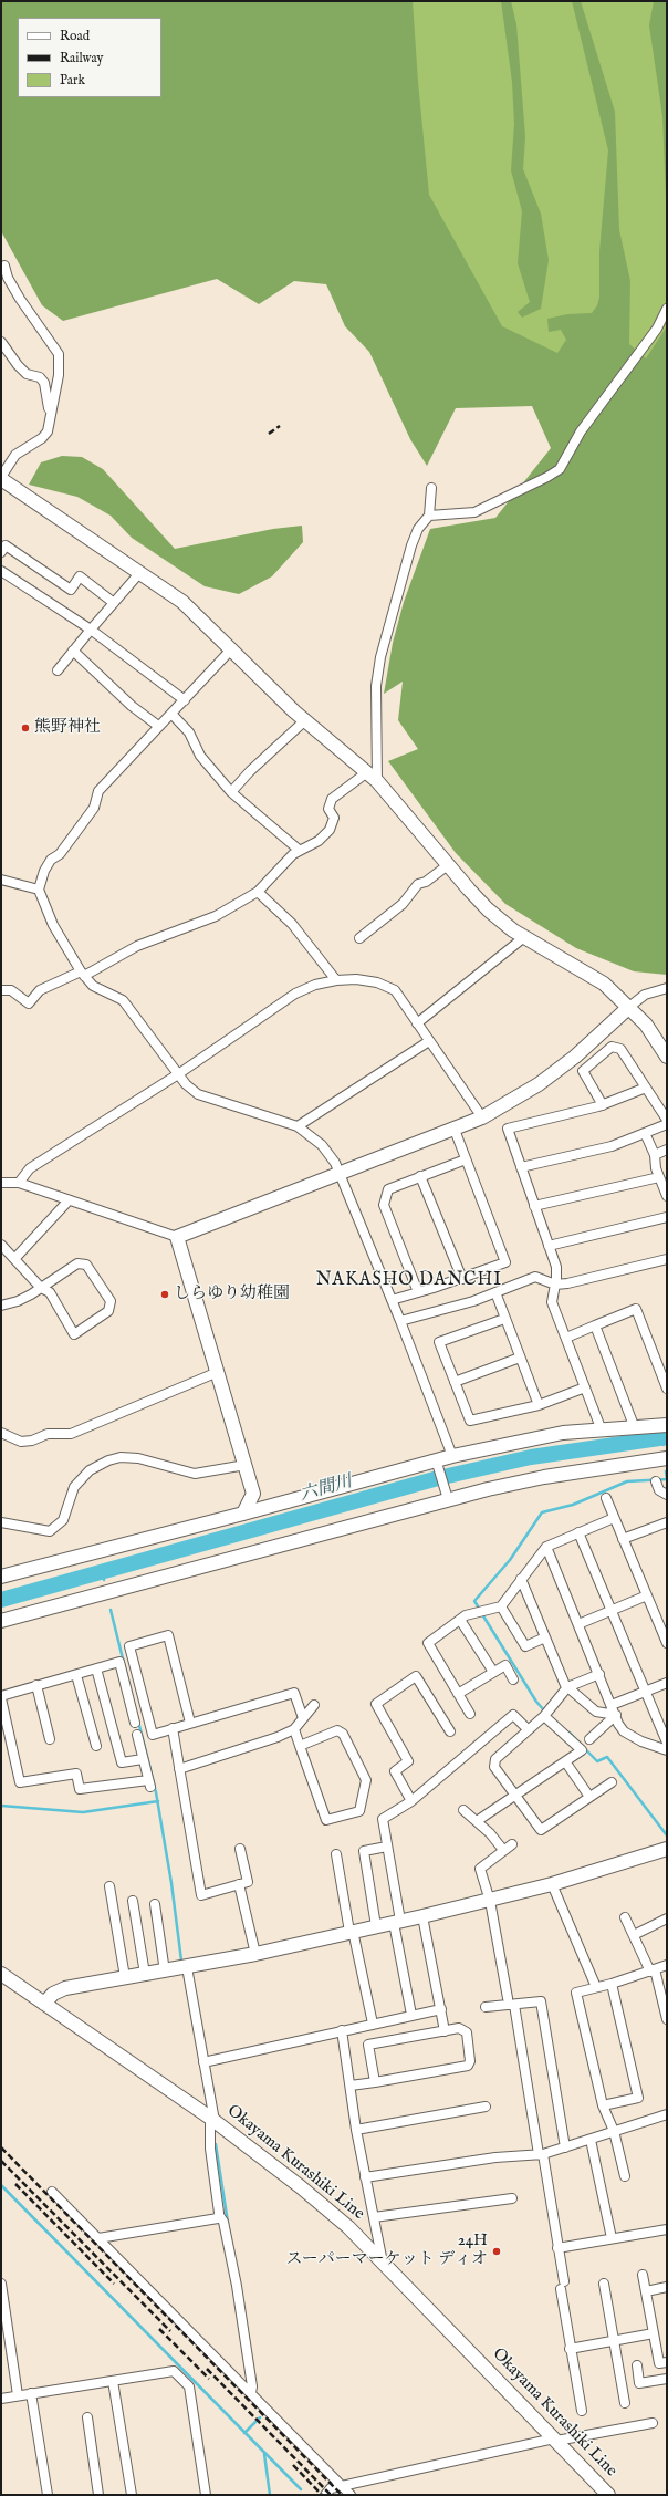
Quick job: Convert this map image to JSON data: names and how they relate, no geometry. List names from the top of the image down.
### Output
{
  "streets": {
    "street": ["Okayama Kurashiki Line"]
  },
  "districts": ["NAKASHO DANCHI"],
  "water": ["六間川"],
  "places": ["熊野神社", "しらゆり幼稚園", "24H スーパーマーケット ディオ"],
  "legend": ["Road", "Railway", "Park"]
}
